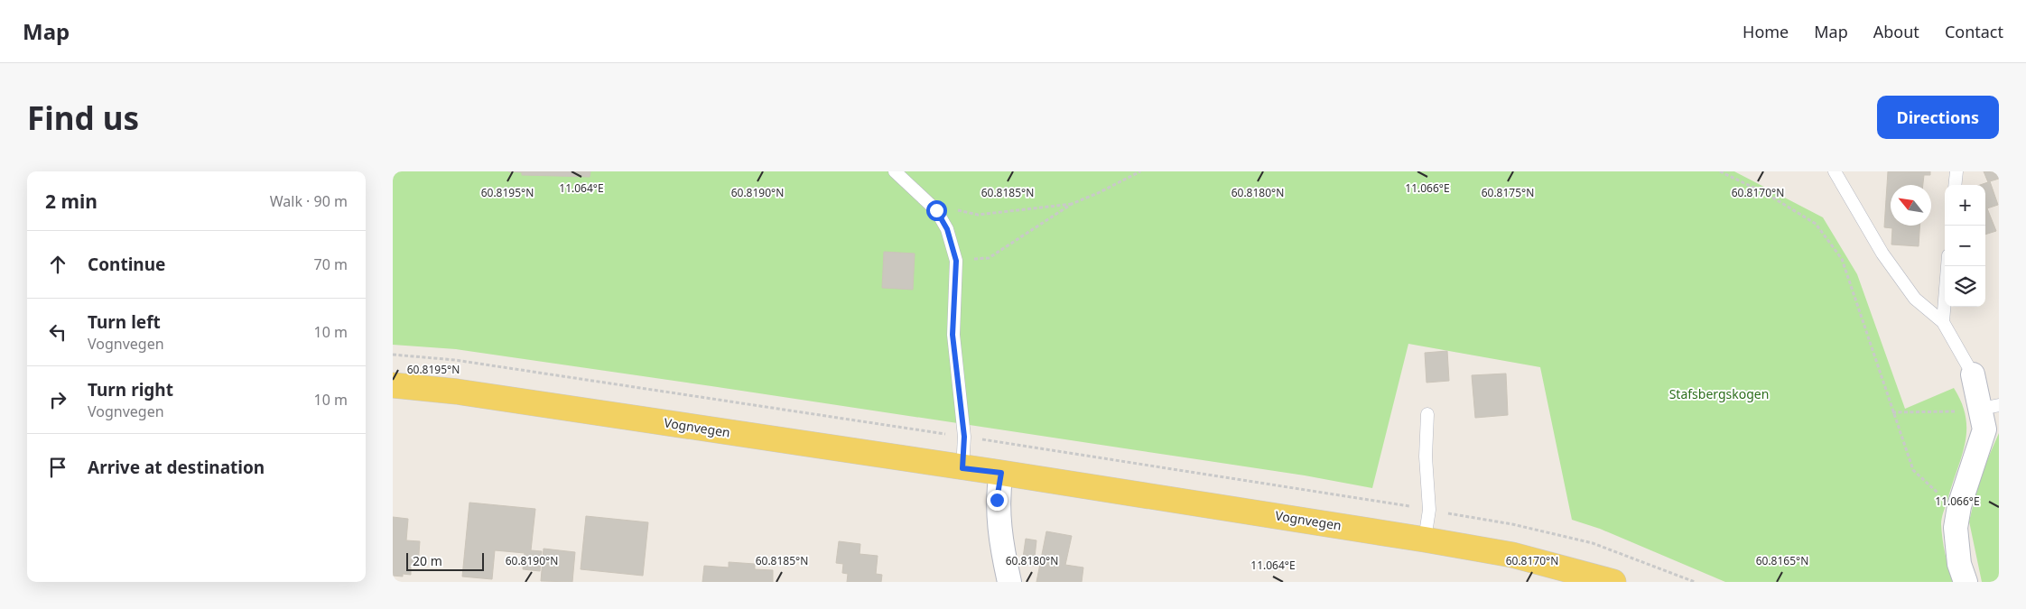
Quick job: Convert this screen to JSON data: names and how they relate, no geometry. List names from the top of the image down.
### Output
{
  "streets": {
    "main road": ["Vognvegen"]
  },
  "parks": ["Stafsbergskogen"],
  "scale_bar": "20 m",
  "north": "top left",
  "page": {
    "header": "Map",
    "nav": [
      "Home",
      "Map",
      "About",
      "Contact"
    ],
    "buttons": "Directions",
    "title": "Find us",
    "heading": ["2 min", "Walk · 90 m"],
    "map_buttons": ["+", "−"],
    "list": [
      ["Continue", "70 m"],
      ["Turn left", "Vognvegen", "10 m"],
      ["Turn right", "Vognvegen", "10 m"],
      "Arrive at destination"
    ],
    "scale": "20 m"
  },
  "coordinates": [
    "11.064°E",
    "11.066°E",
    "60.8195°N",
    "60.8190°N",
    "60.8185°N",
    "60.8175°N",
    "60.8170°N",
    "60.8180°N",
    "60.8165°N"
  ]
}
